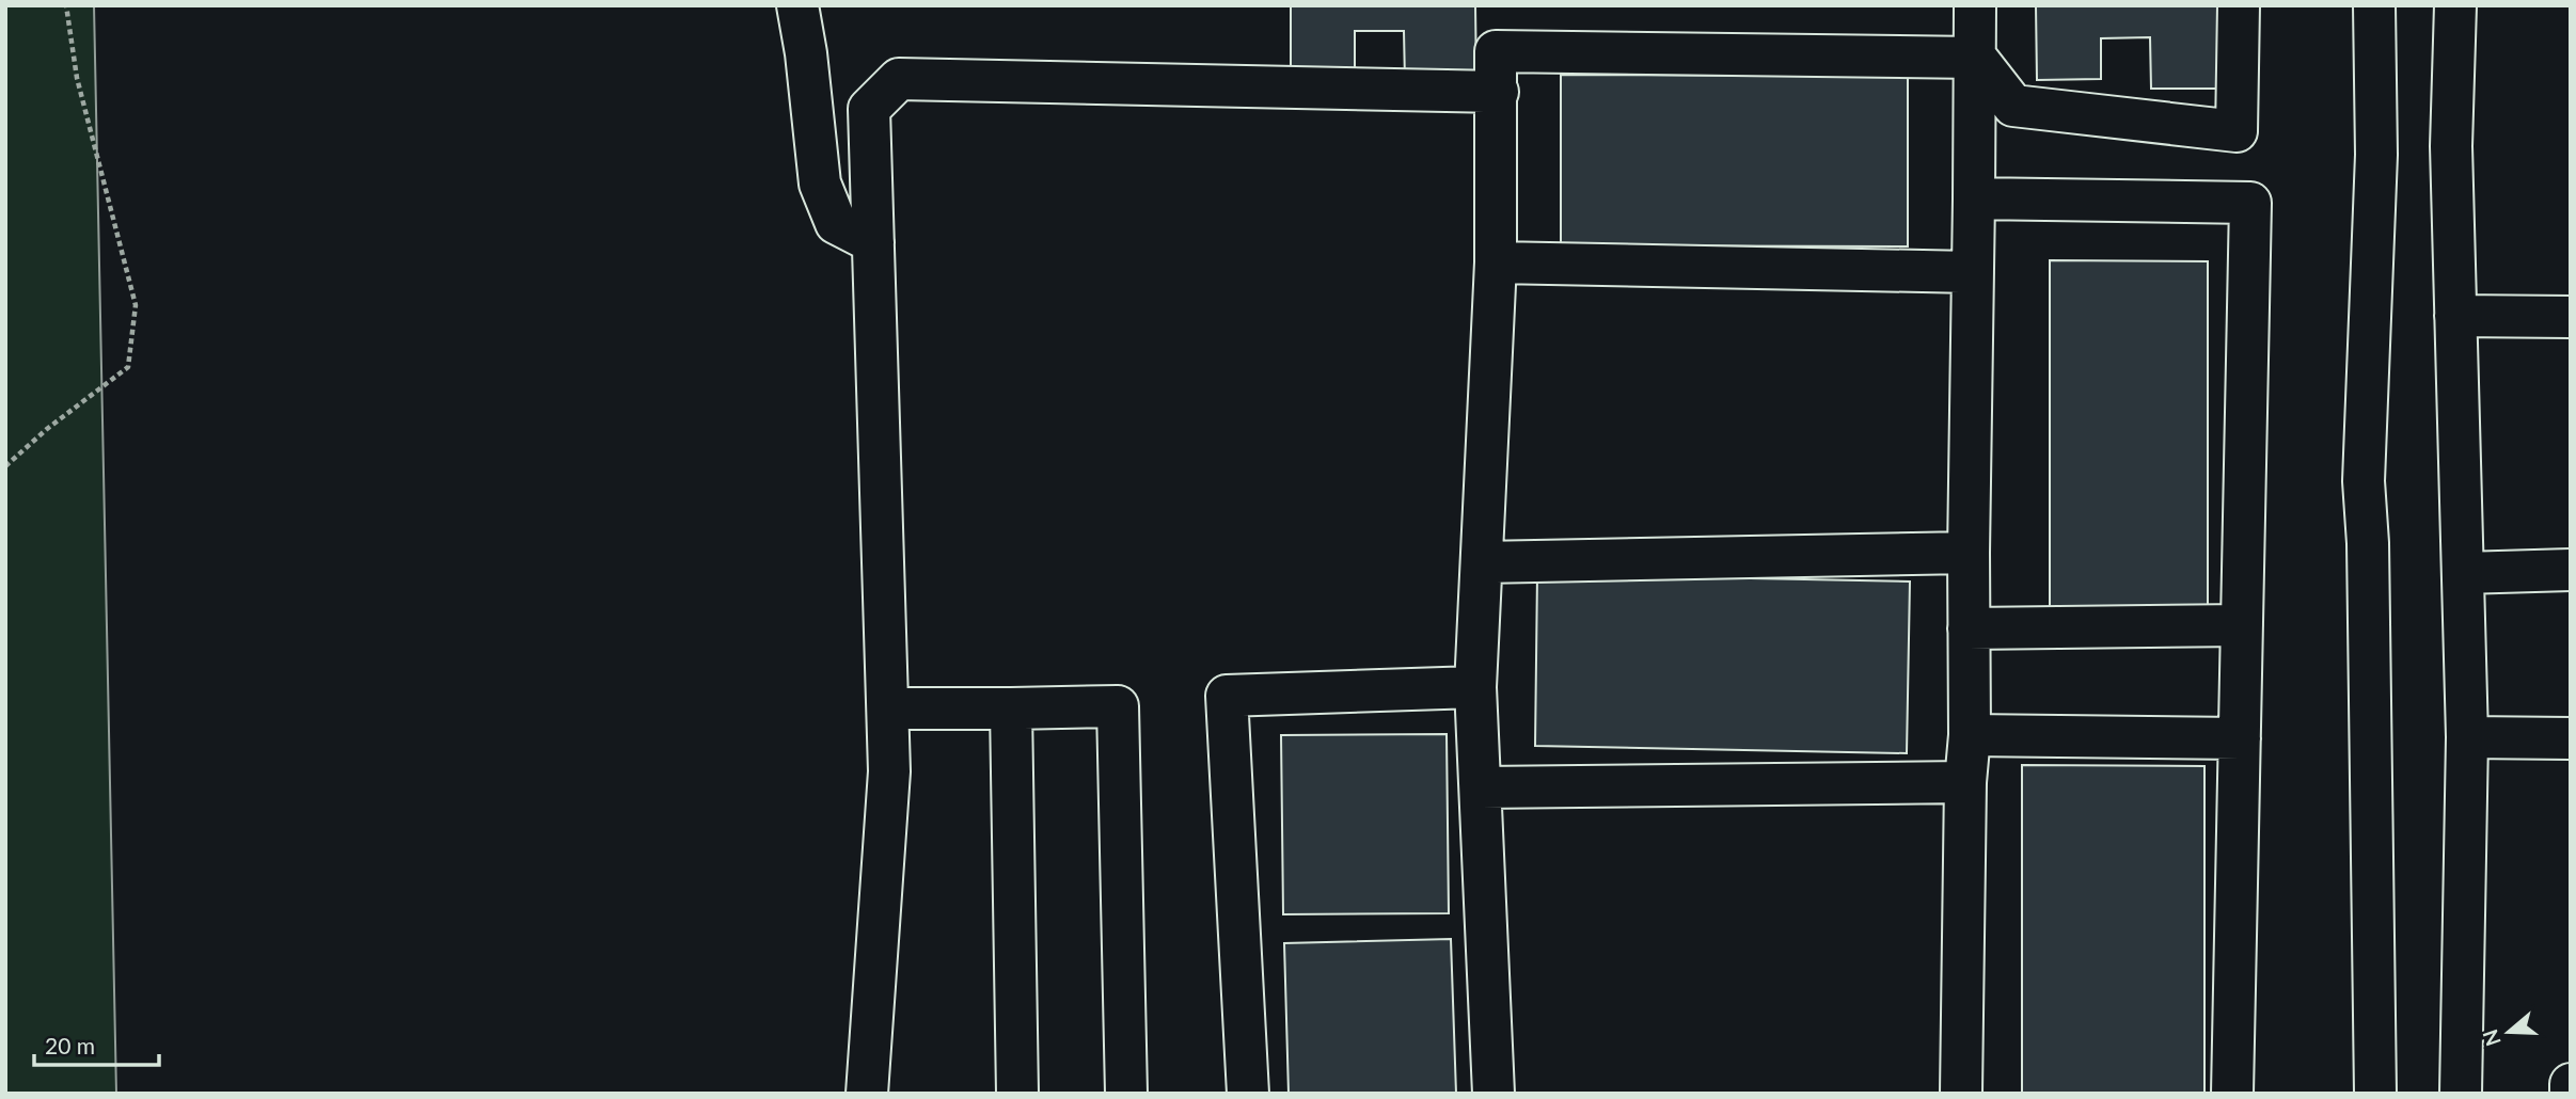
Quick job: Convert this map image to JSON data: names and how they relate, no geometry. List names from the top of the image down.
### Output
{
  "scale_bar": "20 m",
  "north": "left"
}
